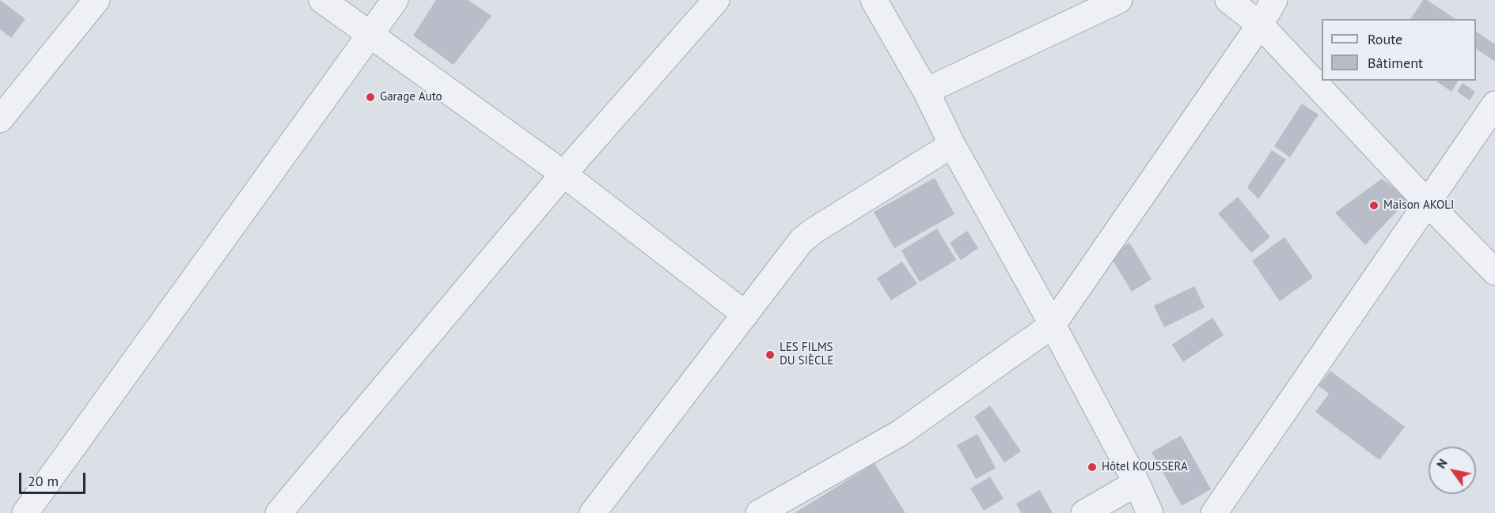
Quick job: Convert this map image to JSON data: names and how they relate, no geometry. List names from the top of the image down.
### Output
{
  "places": [
    "Garage Auto",
    "Maison AKOLI",
    "LES FILMS DU SIÈCLE",
    "Hôtel KOUSSERA"
  ],
  "legend": ["Route", "Bâtiment"],
  "scale_bar": "20 m",
  "north": "top left"
}
